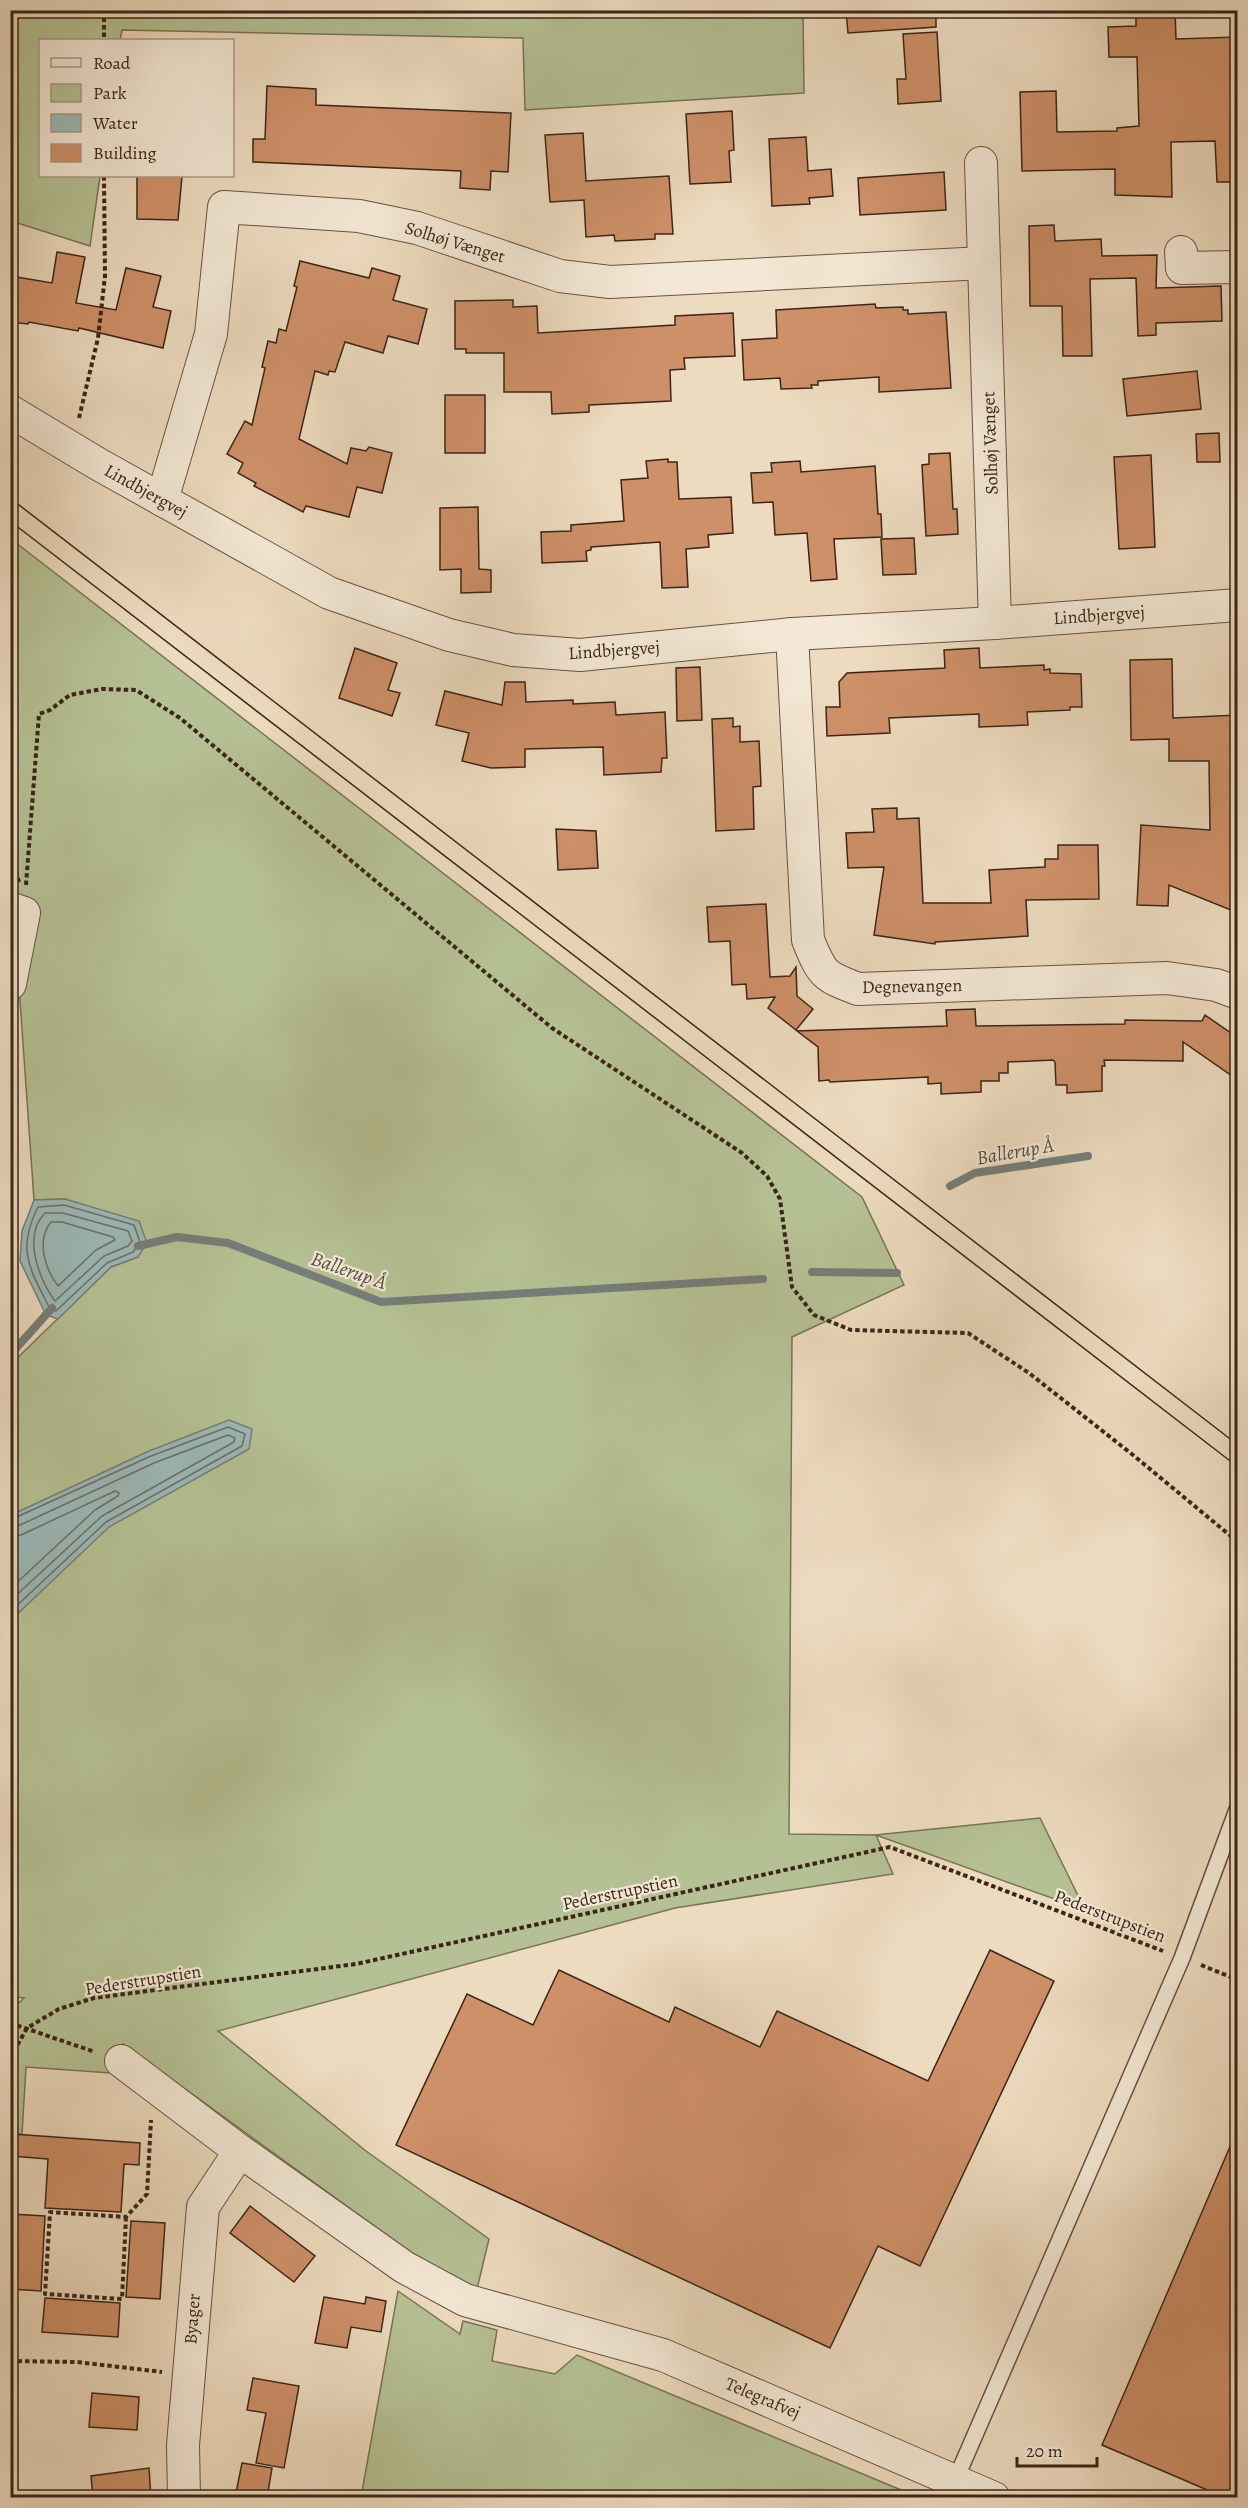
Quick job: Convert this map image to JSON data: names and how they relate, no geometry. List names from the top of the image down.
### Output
{
  "streets": {
    "street": [
      "Solhøj Vænget",
      "Lindbjergvej",
      "Degnevangen",
      "Byager",
      "Telegrafvej"
    ],
    "path": ["Pederstrupstien"]
  },
  "crossings": [
    ["Solhøj Vænget", "Lindbjergvej"],
    ["Lindbjergvej", "Degnevangen"],
    ["Byager", "Telegrafvej"]
  ],
  "water": ["Ballerup Å"],
  "legend": [
    "Road",
    "Park",
    "Water",
    "Building"
  ],
  "scale_bar": "20 m"
}
